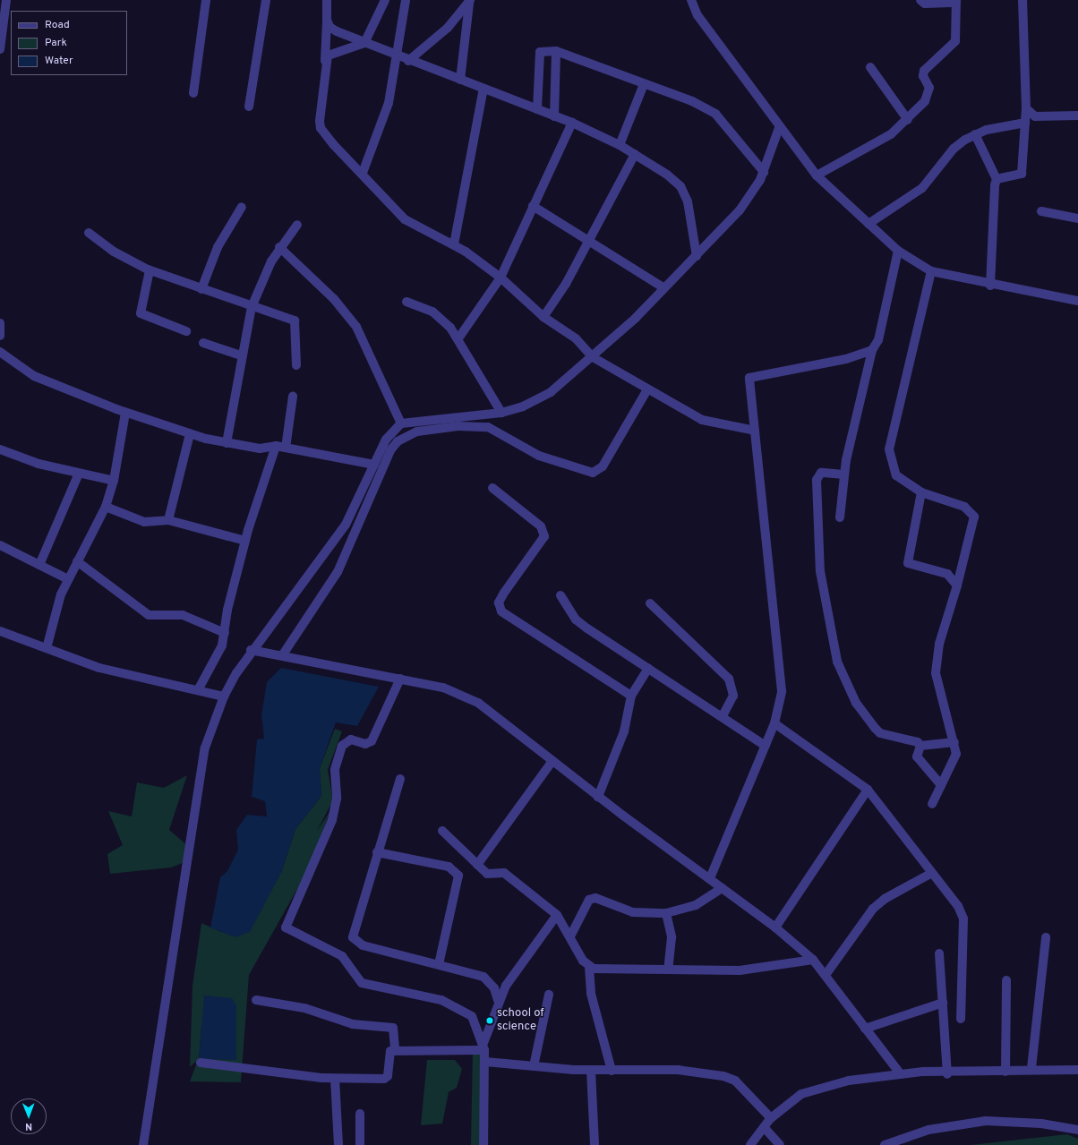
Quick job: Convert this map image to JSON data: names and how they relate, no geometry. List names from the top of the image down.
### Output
{
  "places": ["school of science"],
  "legend": ["Road", "Park", "Water"],
  "north": "bottom"
}
